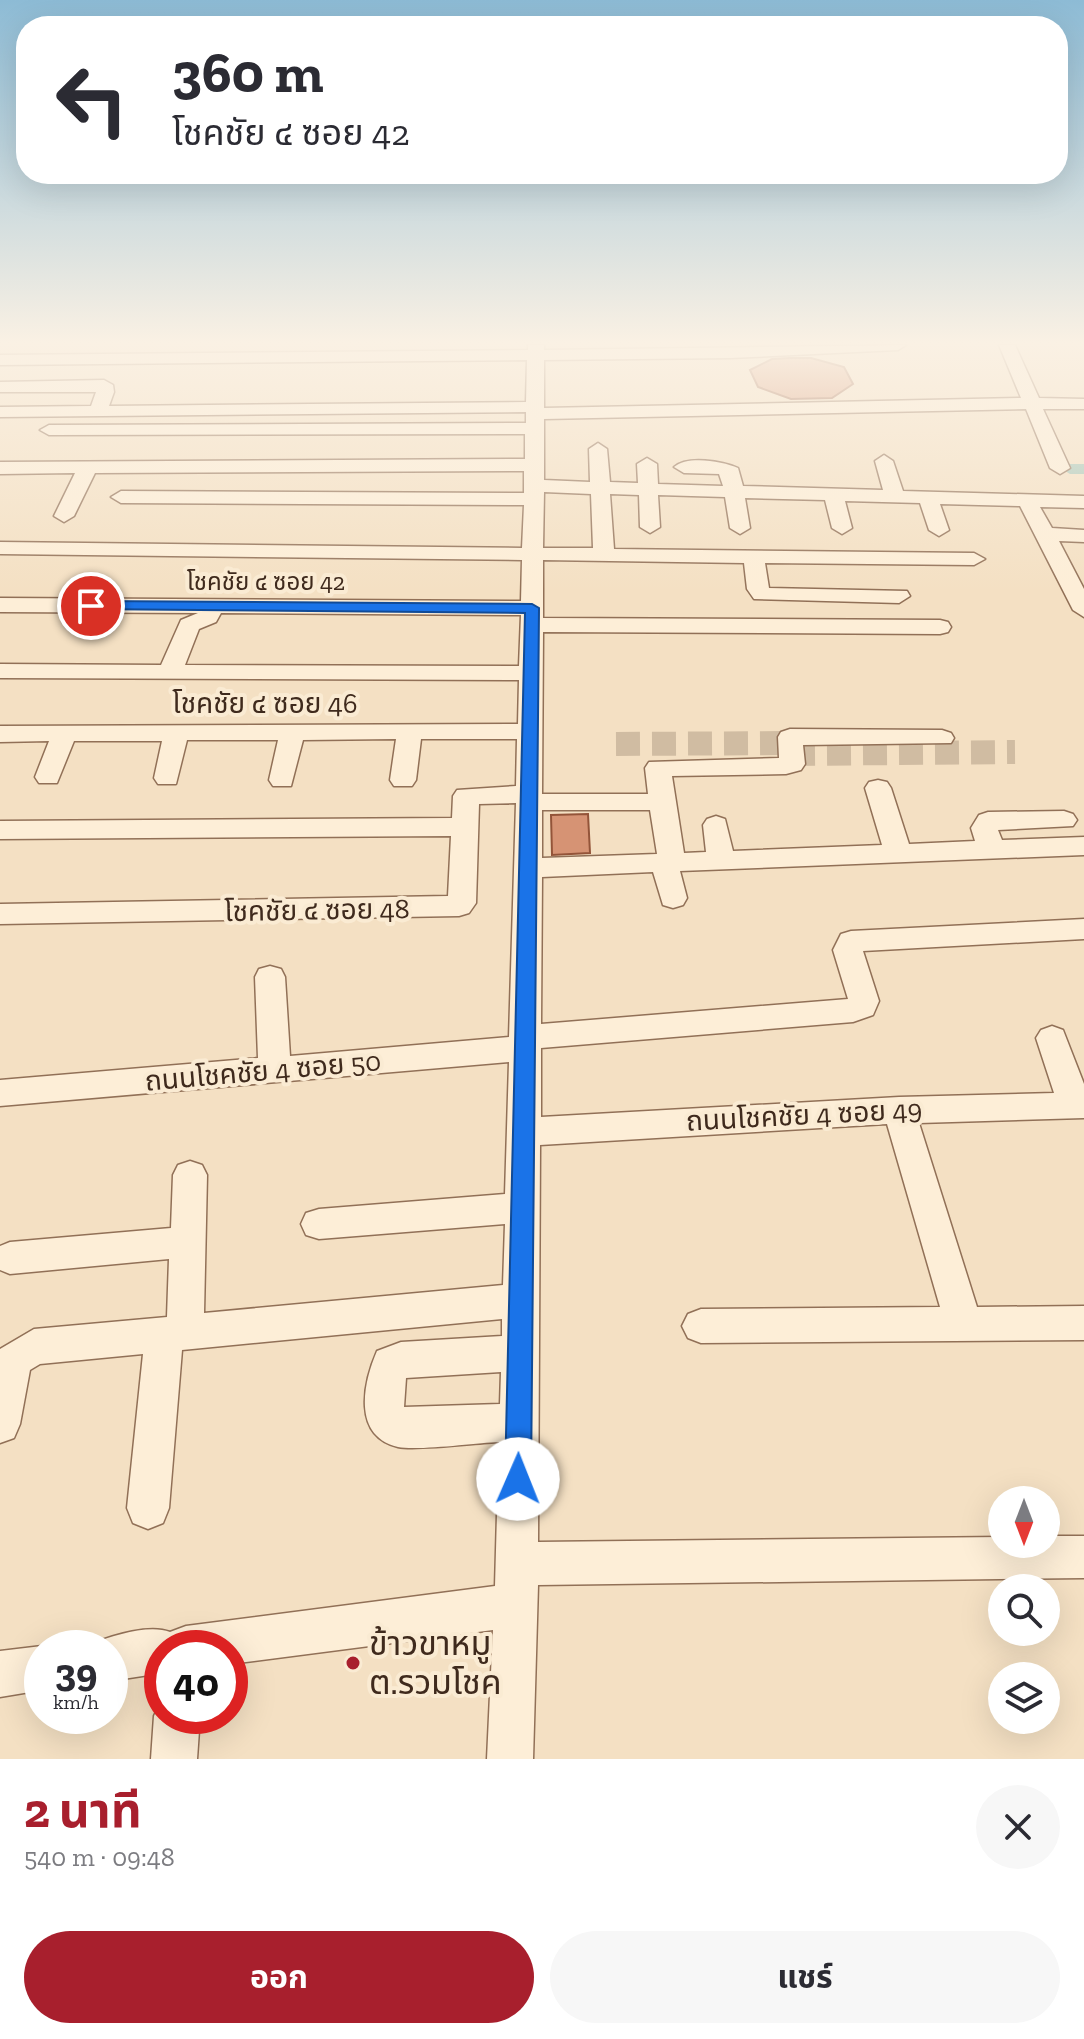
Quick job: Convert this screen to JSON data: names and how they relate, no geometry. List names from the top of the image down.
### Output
{
  "streets": {
    "street": [
      "โชคชัย ๔ ซอย 42",
      "โชคชัย ๔ ซอย 46",
      "โชคชัย ๔ ซอย 48",
      "ถนนโชคชัย 4 ซอย 50",
      "ถนนโชคชัย 4 ซอย 49"
    ]
  },
  "places": ["ข้าวขาหมู ต.รวมโชค"],
  "north": "bottom",
  "page": {
    "turn": ["360 m", "โชคชัย ๔ ซอย 42"],
    "speed": "39 km/h",
    "limit": "40",
    "heading": ["2 นาที", "540 m · 09:48"],
    "buttons": ["ออก", "แชร์"]
  }
}
